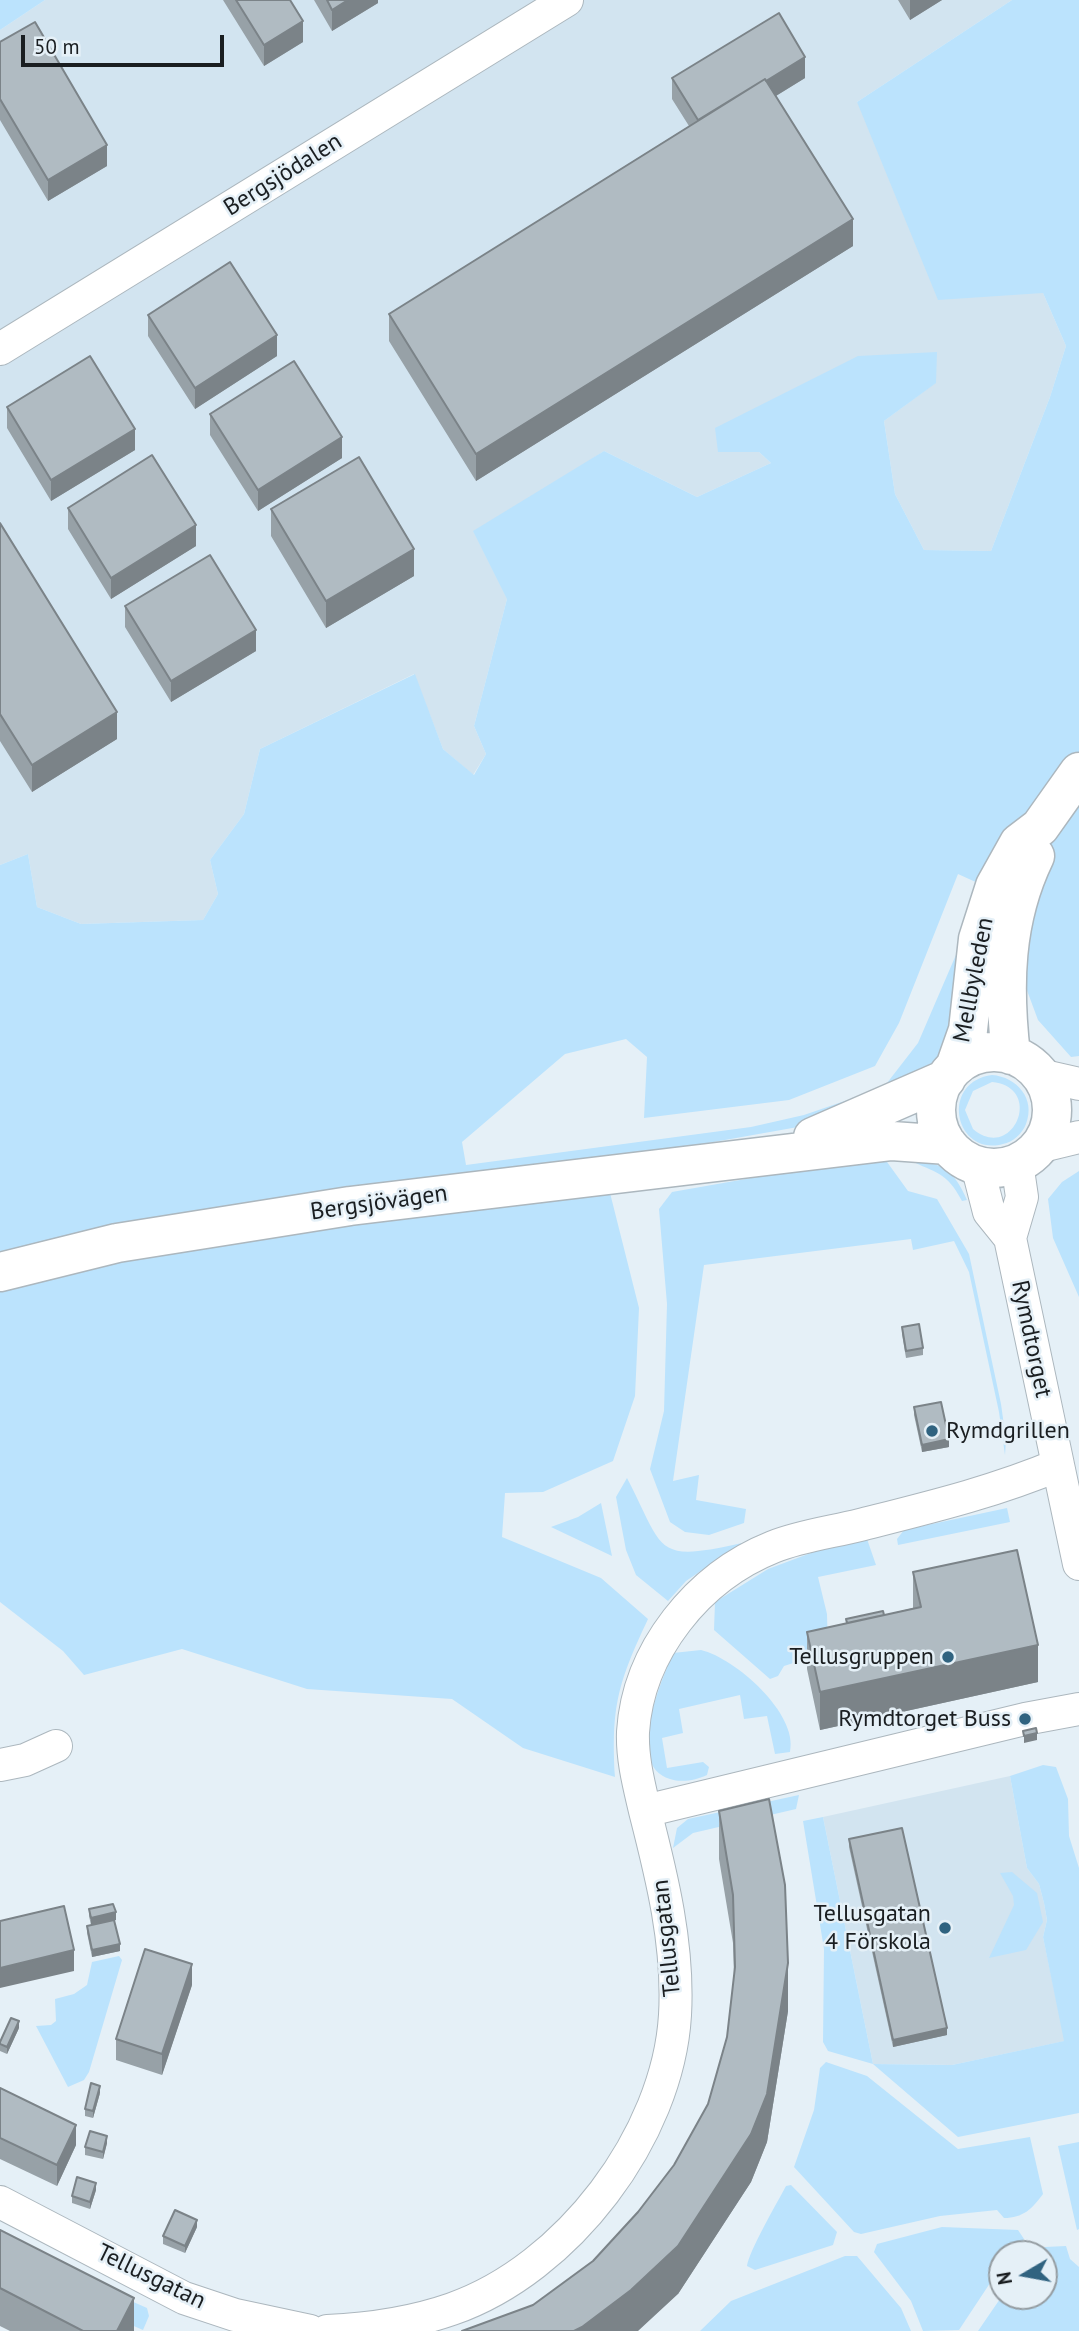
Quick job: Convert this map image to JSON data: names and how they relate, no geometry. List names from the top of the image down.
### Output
{
  "streets": {
    "main road": ["Mellbyleden", "Bergsjövägen"],
    "street": ["Bergsjödalen", "Rymdtorget", "Tellusgatan"]
  },
  "crossings": [
    ["Mellbyleden", "Bergsjövägen"],
    ["Mellbyleden", "Rymdtorget"],
    ["Bergsjövägen", "Rymdtorget"],
    ["Rymdtorget", "Tellusgatan"]
  ],
  "places": [
    "Rymdgrillen",
    "Tellusgruppen",
    "Rymdtorget Buss",
    "Tellusgatan 4 Förskola"
  ],
  "scale_bar": "50 m",
  "north": "left"
}
